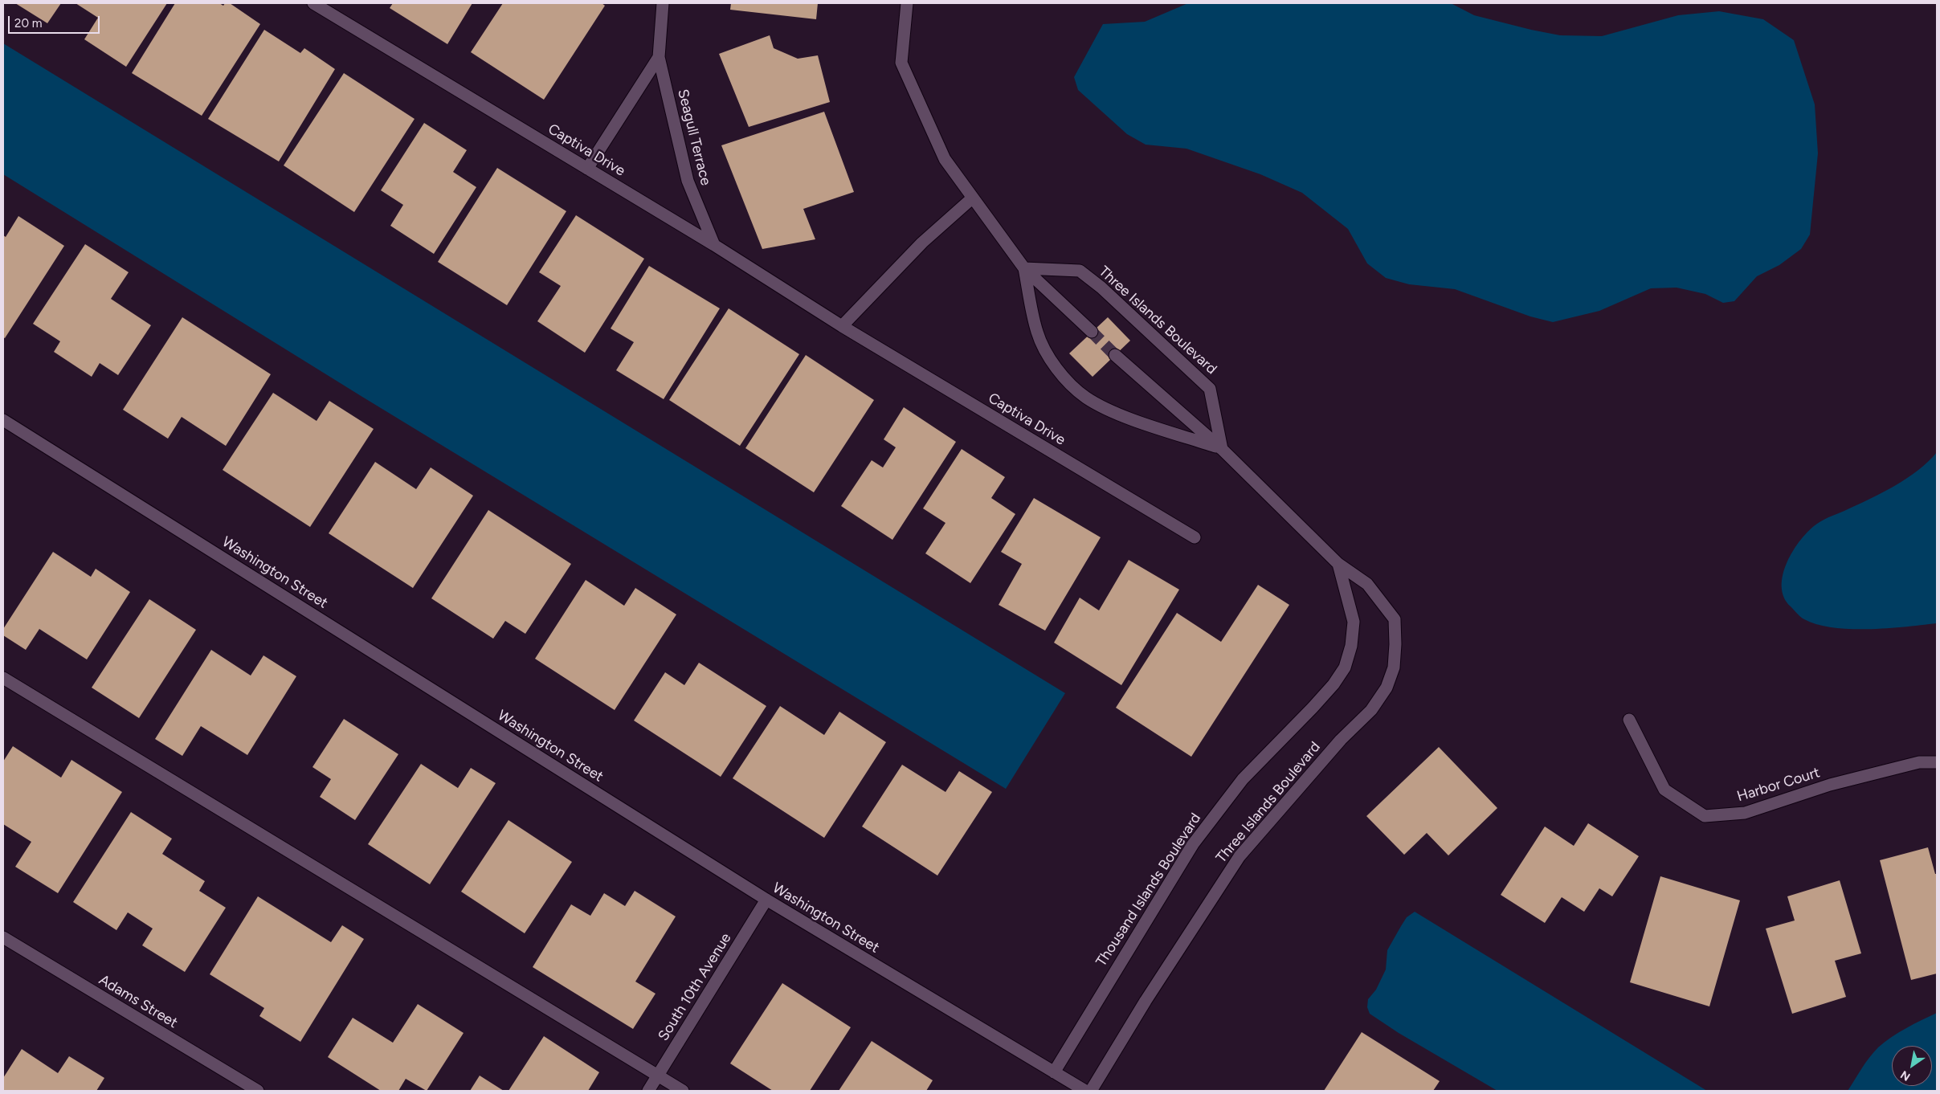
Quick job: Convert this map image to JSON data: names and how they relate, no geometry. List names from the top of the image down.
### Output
{
  "streets": {
    "street": [
      "Seagull Terrace",
      "Captiva Drive",
      "Three Islands Boulevard",
      "Washington Street",
      "Harbor Court",
      "Thousand Islands Boulevard",
      "South 10th Avenue",
      "Adams Street"
    ]
  },
  "crossings": [
    ["Seagull Terrace", "Captiva Drive"],
    ["Three Islands Boulevard", "Thousand Islands Boulevard"],
    ["Washington Street", "Thousand Islands Boulevard"],
    ["Washington Street", "South 10th Avenue"]
  ],
  "scale_bar": "20 m",
  "north": "bottom left"
}
